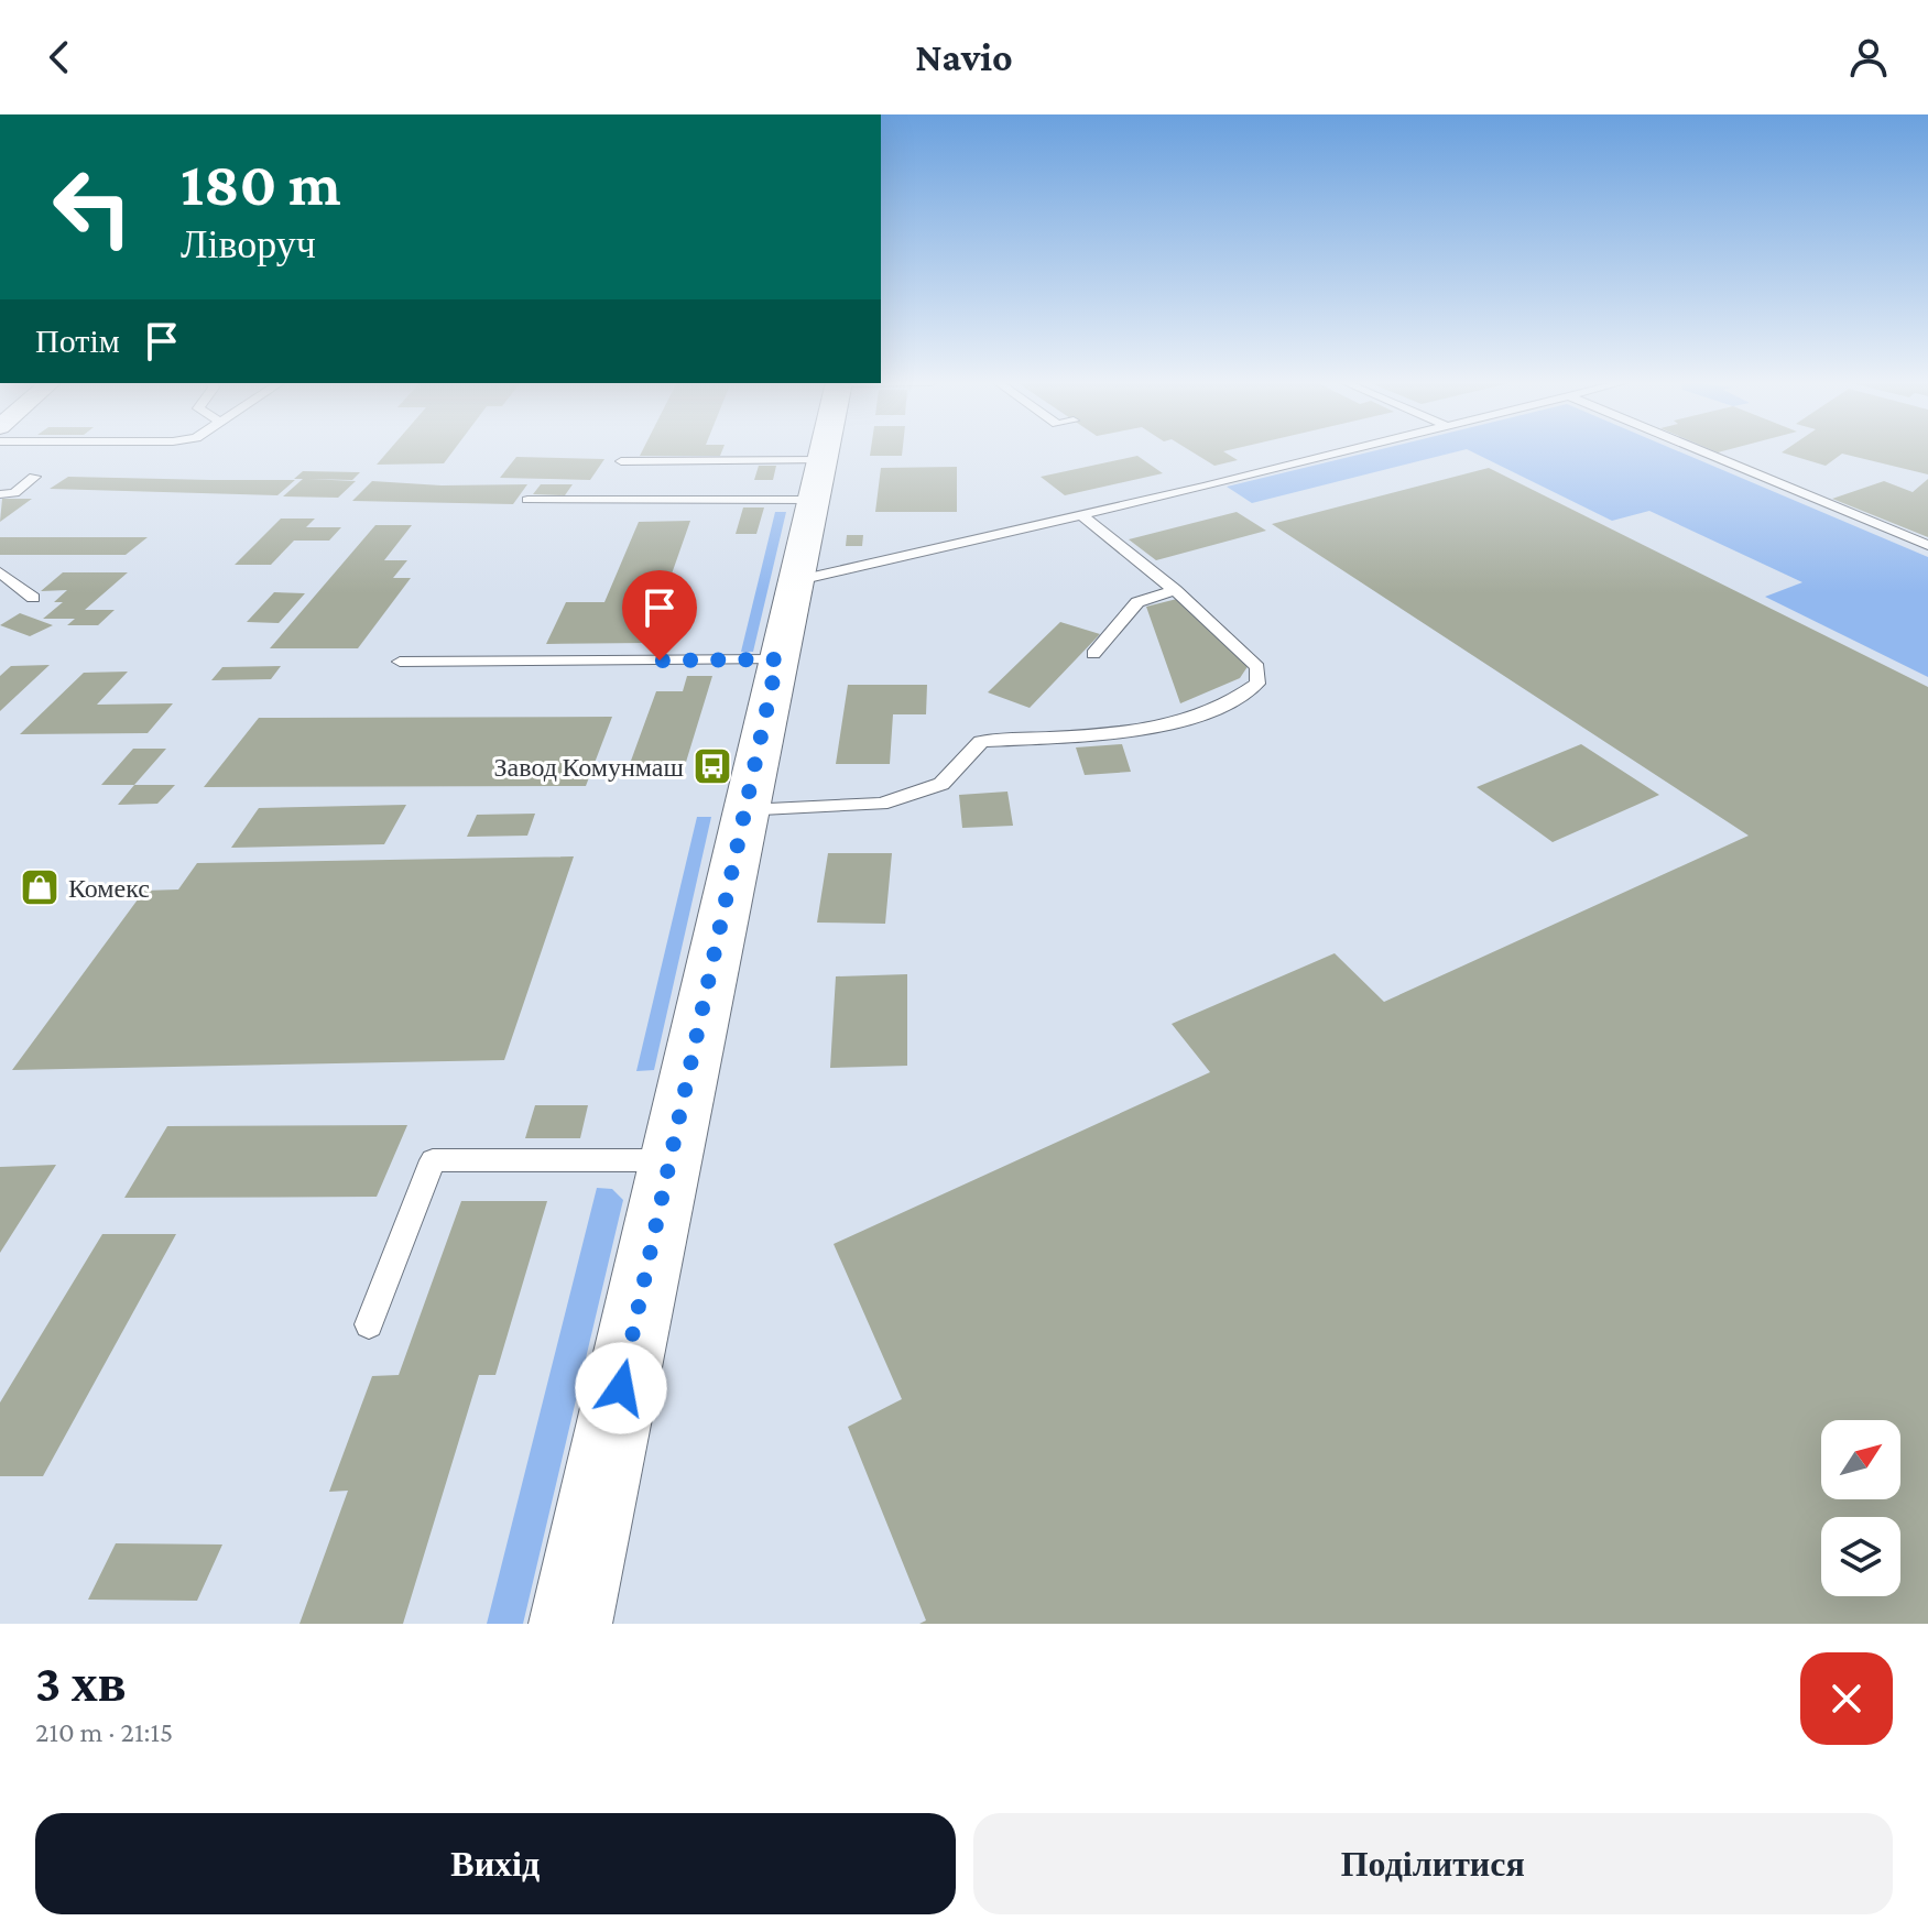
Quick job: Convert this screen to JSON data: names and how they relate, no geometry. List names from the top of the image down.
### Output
{
  "places": {
    "bus stop": ["Завод Комунмаш"],
    "shop": ["Комекс"]
  },
  "north": "top right",
  "page": {
    "header": "Navio",
    "turn": ["180 m", "Ліворуч"],
    "then": "Потім",
    "heading": ["3 хв", "210 m · 21:15"],
    "buttons": ["Вихід", "Поділитися"]
  }
}
